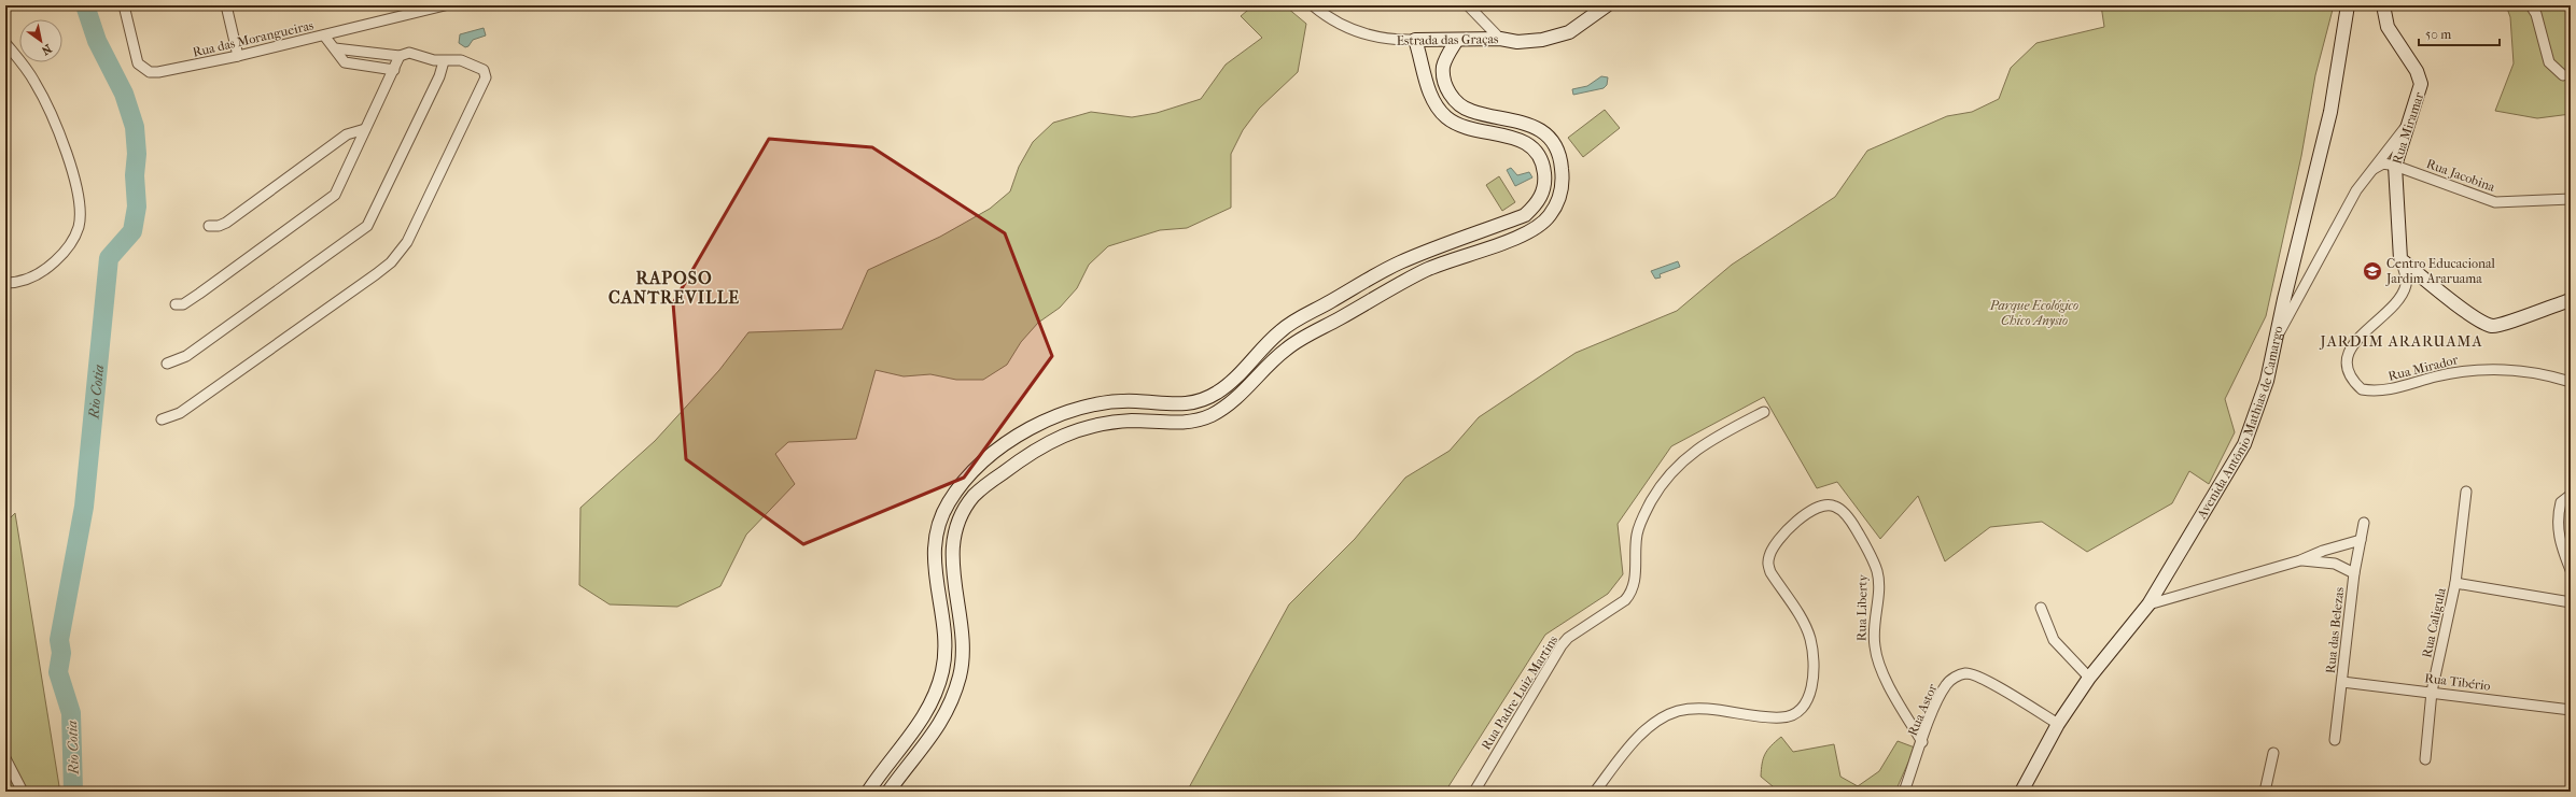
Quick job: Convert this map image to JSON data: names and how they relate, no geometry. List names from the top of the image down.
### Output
{
  "streets": {
    "street": [
      "Rua das Morangueiras",
      "Estrada das Graças",
      "Rua Miramar",
      "Rua Jacobina",
      "Rua Mirador",
      "Avenida Antônio Mathias de Camargo",
      "Rua Liberty",
      "Rua Caligula",
      "Rua das Belezas",
      "Rua Tibério",
      "Rua Padre Luiz Martins",
      "Rua Astor"
    ]
  },
  "crossings": [
    ["Rua Miramar", "Rua Jacobina"],
    ["Rua Miramar", "Rua Mirador"],
    ["Avenida Antônio Mathias de Camargo", "Rua Astor"],
    ["Rua Liberty", "Rua Astor"],
    ["Rua Caligula", "Rua Tibério"],
    ["Rua das Belezas", "Rua Tibério"]
  ],
  "districts": ["RAPOSO CANTREVILLE", "JARDIM ARARUAMA"],
  "water": ["Rio Cotia"],
  "parks": ["Parque Ecológico Chico Anysio"],
  "places": {
    "school or university": ["Centro Educacional Jardim Araruama"]
  },
  "scale_bar": "50 m",
  "north": "bottom right"
}
